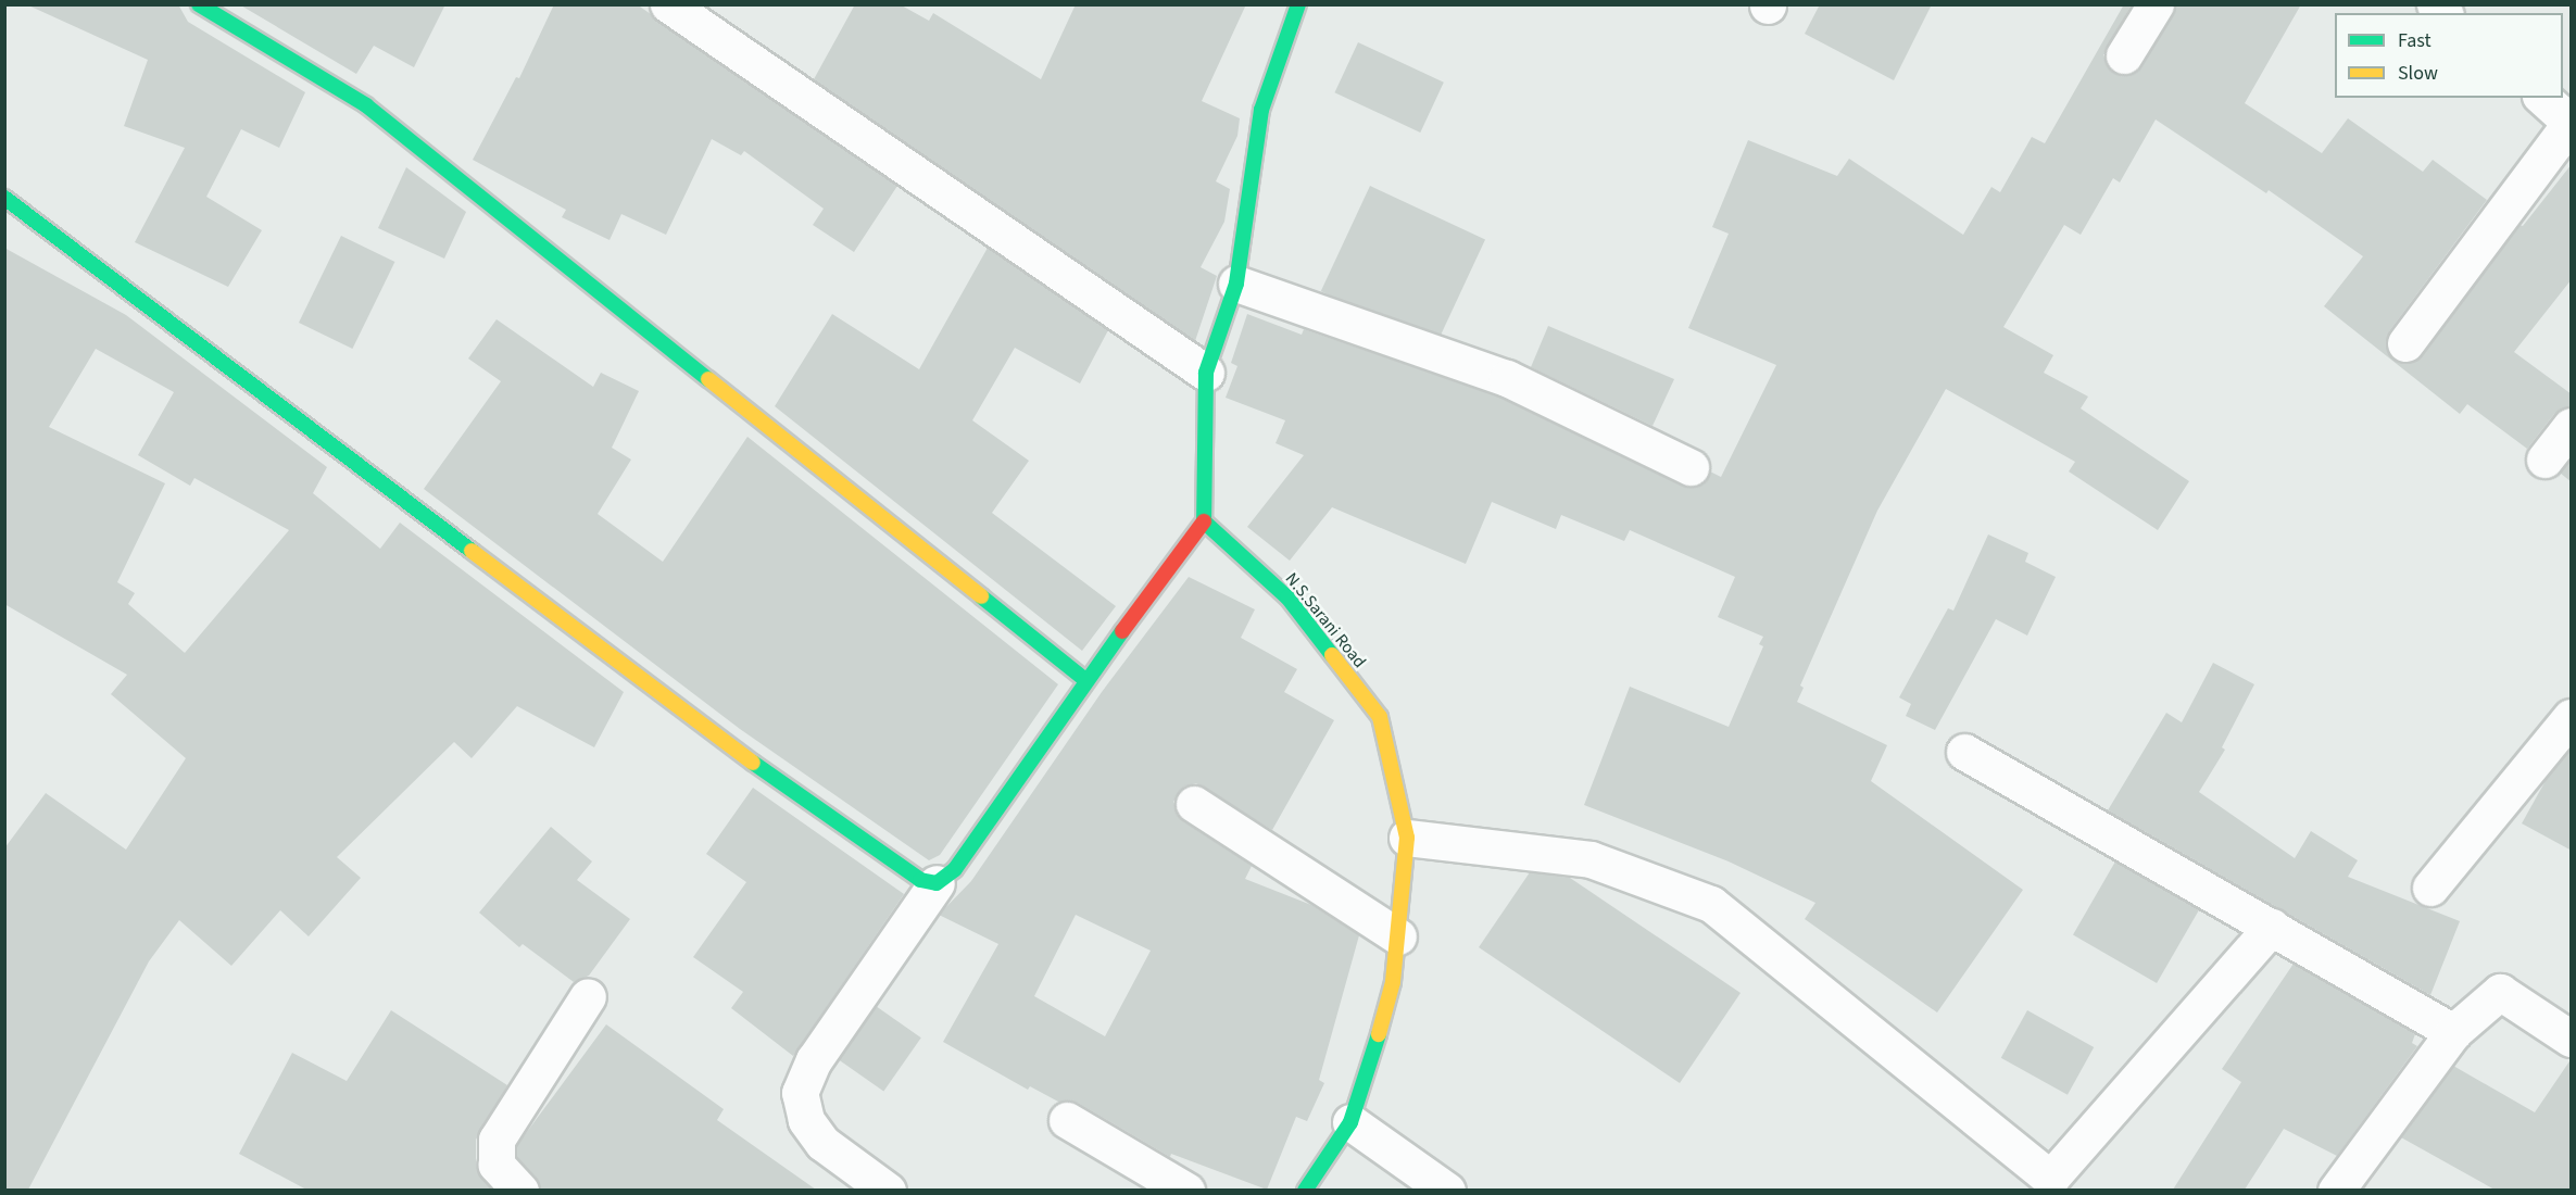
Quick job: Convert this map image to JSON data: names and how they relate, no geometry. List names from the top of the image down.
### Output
{
  "streets": {
    "street": ["N.S.Sarani Road"]
  },
  "legend": ["Fast", "Slow"]
}
